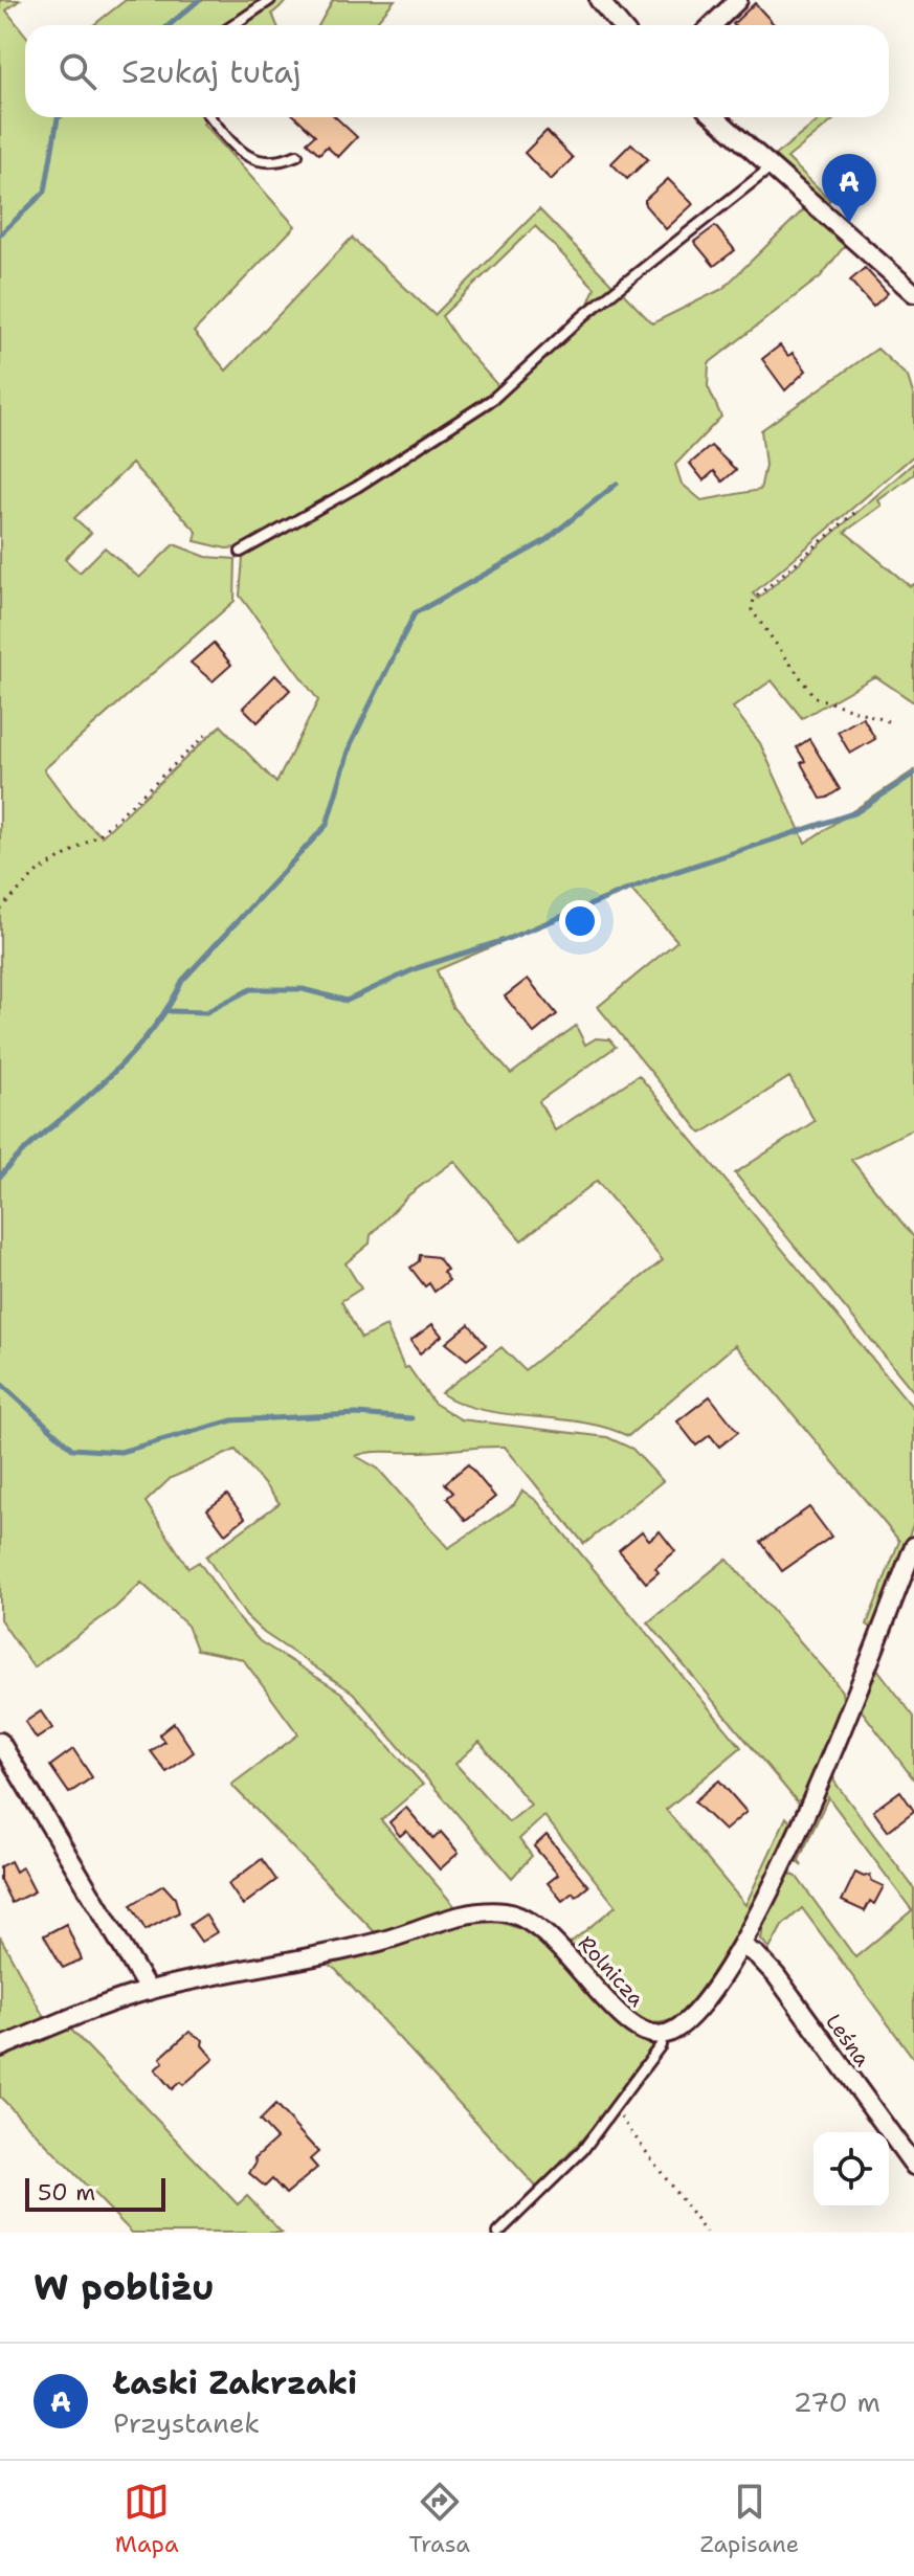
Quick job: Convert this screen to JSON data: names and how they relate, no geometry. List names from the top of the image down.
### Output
{
  "streets": {
    "street": ["Rolnicza", "Leśna"]
  },
  "scale_bar": "50 m",
  "page": {
    "search": "Szukaj tutaj",
    "pins": "A",
    "scale": "50 m",
    "heading": "W pobliżu",
    "list": [
      {
        "mark": "A",
        "name": "Łaski Zakrzaki",
        "note": "Przystanek",
        "value": "270 m"
      }
    ],
    "nav": ["Mapa", "Trasa", "Zapisane"]
  }
}
